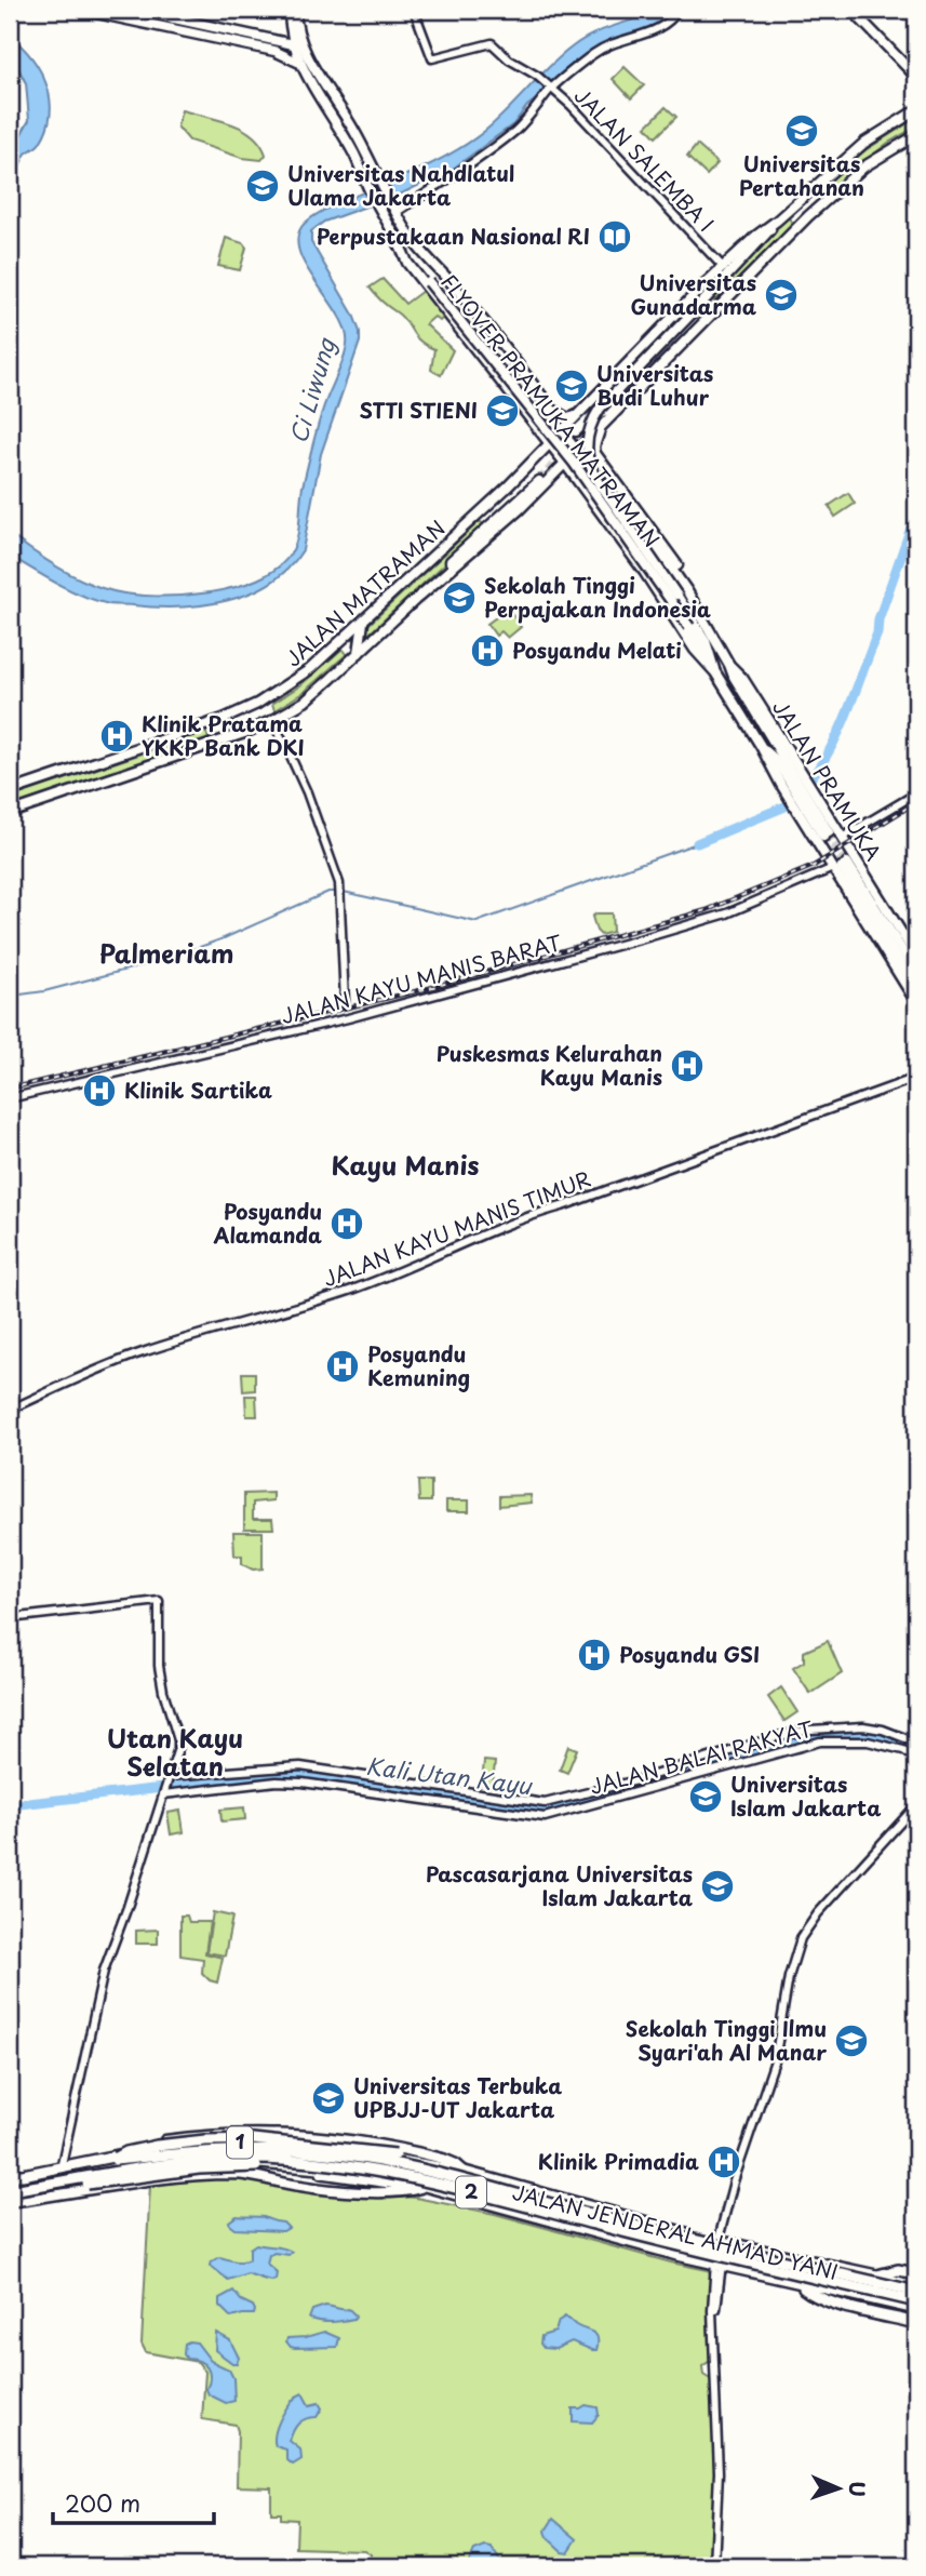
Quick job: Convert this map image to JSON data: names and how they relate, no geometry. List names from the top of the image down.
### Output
{
  "streets": {
    "highway": ["1", "2", "JALAN JENDERAL AHMAD YANI"],
    "main road": ["FLYOVER PRAMUKA MATRAMAN", "JALAN MATRAMAN", "JALAN PRAMUKA"],
    "street": [
      "JALAN SALEMBA I",
      "JALAN KAYU MANIS BARAT",
      "JALAN KAYU MANIS TIMUR",
      "JALAN BALAI RAKYAT"
    ]
  },
  "crossings": [
    ["FLYOVER PRAMUKA MATRAMAN", "JALAN PRAMUKA"],
    ["JALAN MATRAMAN", "JALAN PRAMUKA"],
    ["JALAN PRAMUKA", "JALAN KAYU MANIS BARAT"],
    ["2", "JALAN JENDERAL AHMAD YANI"]
  ],
  "districts": ["Palmeriam", "Kayu Manis", "Utan Kayu Selatan"],
  "water": ["Ci Liwung", "Kali Utan Kayu"],
  "places": {
    "school or university": [
      "Universitas Pertahanan",
      "Universitas Nahdlatul Ulama Jakarta",
      "Universitas Gunadarma",
      "Universitas Budi Luhur",
      "STTI STIENI",
      "Sekolah Tinggi Perpajakan Indonesia",
      "Universitas Islam Jakarta",
      "Pascasarjana Universitas Islam Jakarta",
      "Sekolah Tinggi Ilmu Syari'ah Al Manar",
      "Universitas Terbuka UPBJJ-UT Jakarta"
    ],
    "library": ["Perpustakaan Nasional RI"],
    "hospital": [
      "Posyandu Melati",
      "Klinik Pratama YKKP Bank DKI",
      "Puskesmas Kelurahan Kayu Manis",
      "Klinik Sartika",
      "Posyandu Alamanda",
      "Posyandu Kemuning",
      "Posyandu GSI",
      "Klinik Primadia"
    ]
  },
  "scale_bar": "200 m",
  "north": "right"
}
